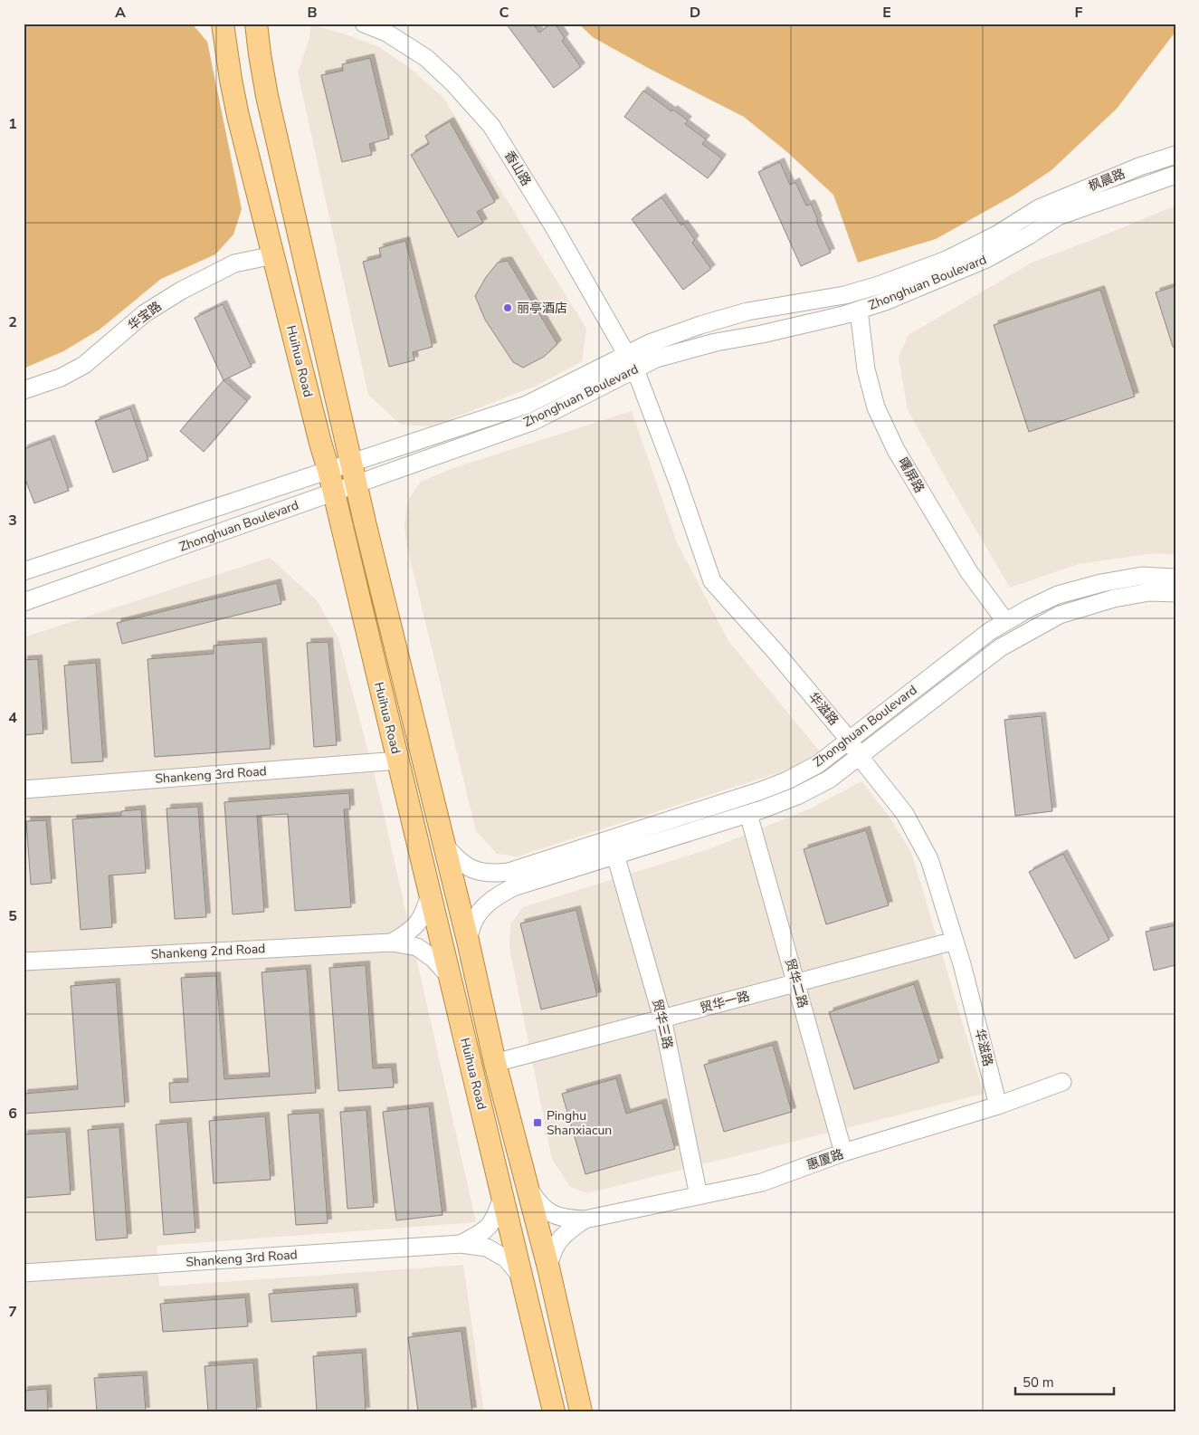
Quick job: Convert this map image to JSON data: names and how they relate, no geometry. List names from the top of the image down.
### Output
{
  "streets": {
    "main road": ["Huihua Road"],
    "street": [
      "香山路",
      "枫晨路",
      "Zhonghuan Boulevard",
      "华宝路",
      "曙屏路",
      "华滋路",
      "Shankeng 3rd Road",
      "Shankeng 2nd Road",
      "贸华二路",
      "贸华一路",
      "贸华三路",
      "惠厦路"
    ]
  },
  "crossings": [
    ["香山路", "Zhonghuan Boulevard"],
    ["香山路", "华滋路"],
    ["枫晨路", "Zhonghuan Boulevard"],
    ["Zhonghuan Boulevard", "Huihua Road"],
    ["Zhonghuan Boulevard", "曙屏路"],
    ["Zhonghuan Boulevard", "华滋路"],
    ["Zhonghuan Boulevard", "贸华二路"],
    ["Zhonghuan Boulevard", "贸华三路"],
    ["华宝路", "Huihua Road"],
    ["Huihua Road", "Shankeng 3rd Road"],
    ["Huihua Road", "贸华一路"],
    ["华滋路", "贸华一路"],
    ["华滋路", "惠厦路"],
    ["贸华二路", "贸华一路"],
    ["贸华二路", "惠厦路"],
    ["贸华一路", "贸华三路"],
    ["贸华三路", "惠厦路"]
  ],
  "places": {
    "other": ["丽亭酒店"],
    "transit": ["Pinghu Shanxiacun"]
  },
  "scale_bar": "50 m",
  "grid": {
    "columns": [
      "A",
      "B",
      "C",
      "D",
      "E",
      "F"
    ],
    "rows": [
      "1",
      "2",
      "3",
      "4",
      "5",
      "6",
      "7"
    ]
  }
}
